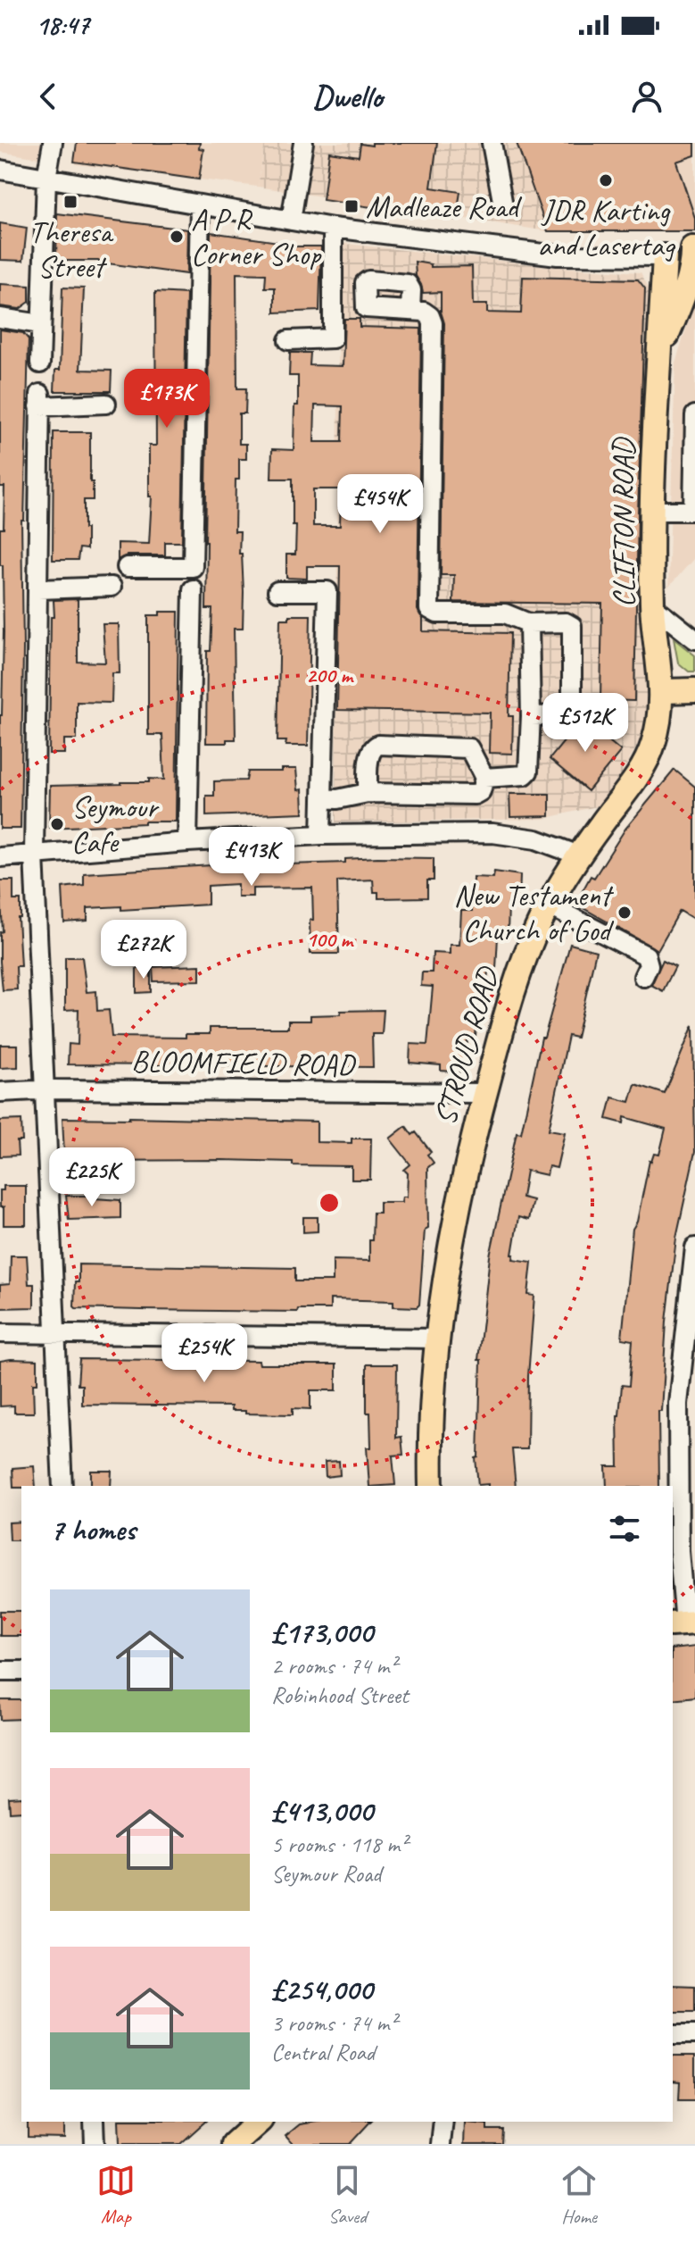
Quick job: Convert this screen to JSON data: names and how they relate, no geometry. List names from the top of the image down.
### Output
{
  "streets": {
    "main road": ["CLIFTON ROAD", "STROUD ROAD"],
    "street": ["BLOOMFIELD ROAD"]
  },
  "crossings": [
    ["CLIFTON ROAD", "STROUD ROAD"],
    ["STROUD ROAD", "BLOOMFIELD ROAD"]
  ],
  "places": {
    "other": [
      "JDR Karting and Lasertag",
      "A P R Corner Shop",
      "Seymour Cafe",
      "New Testament Church of God"
    ],
    "transit": ["Theresa Street", "Madleaze Road"]
  },
  "page": {
    "status": "18:47",
    "header": "Dwello",
    "price": [
      "£173K",
      "£454K",
      "£512K",
      "£413K",
      "£272K",
      "£225K",
      "£254K"
    ],
    "heading": "7 homes",
    "list": [
      {
        "name": "£173,000",
        "note": "2 rooms · 74 m² · Robinhood Street"
      },
      {
        "name": "£413,000",
        "note": "5 rooms · 118 m² · Seymour Road"
      },
      {
        "name": "£254,000",
        "note": "3 rooms · 74 m² · Central Road"
      }
    ],
    "tabs": ["Map", "Saved", "Home"]
  },
  "rings": ["200 m", "100 m"]
}
